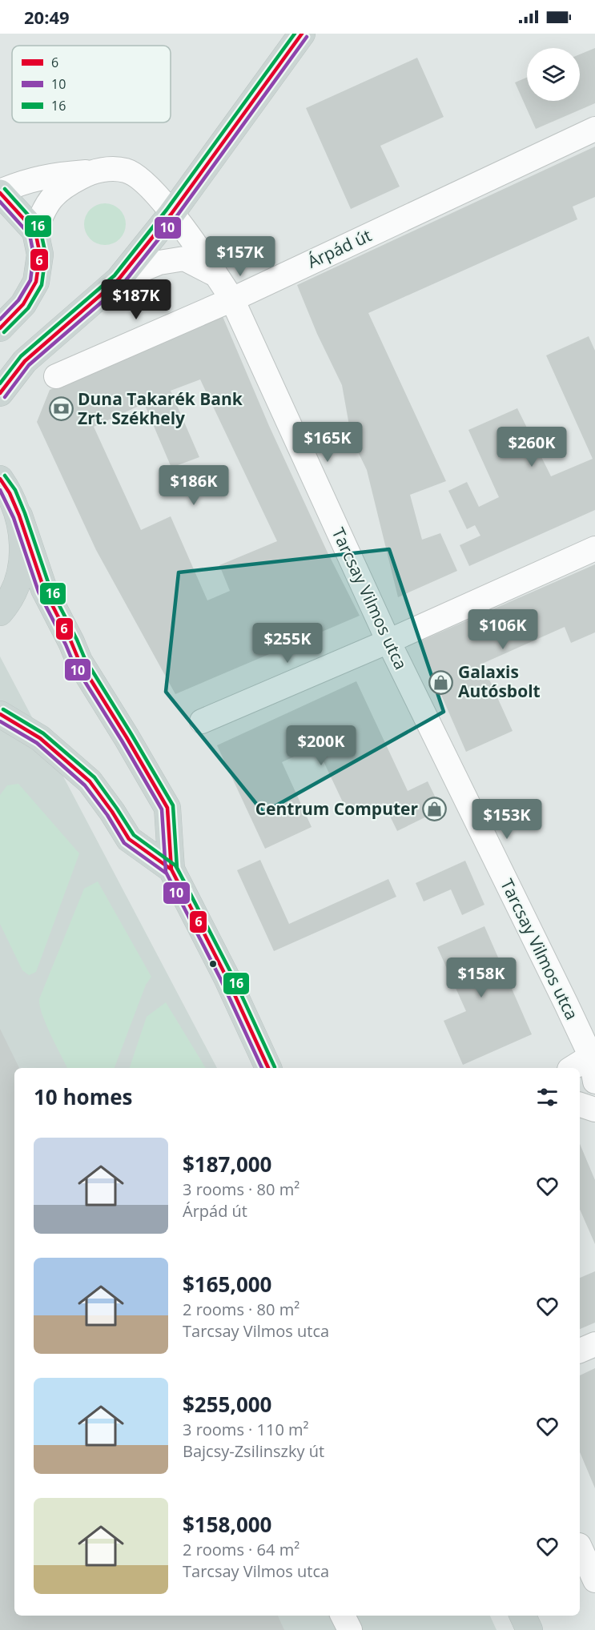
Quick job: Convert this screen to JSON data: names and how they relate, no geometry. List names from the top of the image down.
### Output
{
  "streets": {
    "street": ["Árpád út", "Tarcsay Vilmos utca"]
  },
  "crossings": [
    ["Árpád út", "Tarcsay Vilmos utca"]
  ],
  "places": {
    "bank": ["Duna Takarék Bank Zrt. Székhely"],
    "shop": ["Galaxis Autósbolt", "Centrum Computer"]
  },
  "lines": ["transit line 6", "transit line 16", "transit line 10"],
  "legend": ["6", "10", "16"],
  "page": {
    "status": "20:49",
    "price": [
      "$157K",
      "$187K",
      "$165K",
      "$260K",
      "$186K",
      "$106K",
      "$255K",
      "$200K",
      "$153K",
      "$158K"
    ],
    "heading": "10 homes",
    "list": [
      {
        "name": "$187,000",
        "note": "3 rooms · 80 m² · Árpád út"
      },
      {
        "name": "$165,000",
        "note": "2 rooms · 80 m² · Tarcsay Vilmos utca"
      },
      {
        "name": "$255,000",
        "note": "3 rooms · 110 m² · Bajcsy-Zsilinszky út"
      },
      {
        "name": "$158,000",
        "note": "2 rooms · 64 m² · Tarcsay Vilmos utca"
      }
    ]
  }
}
